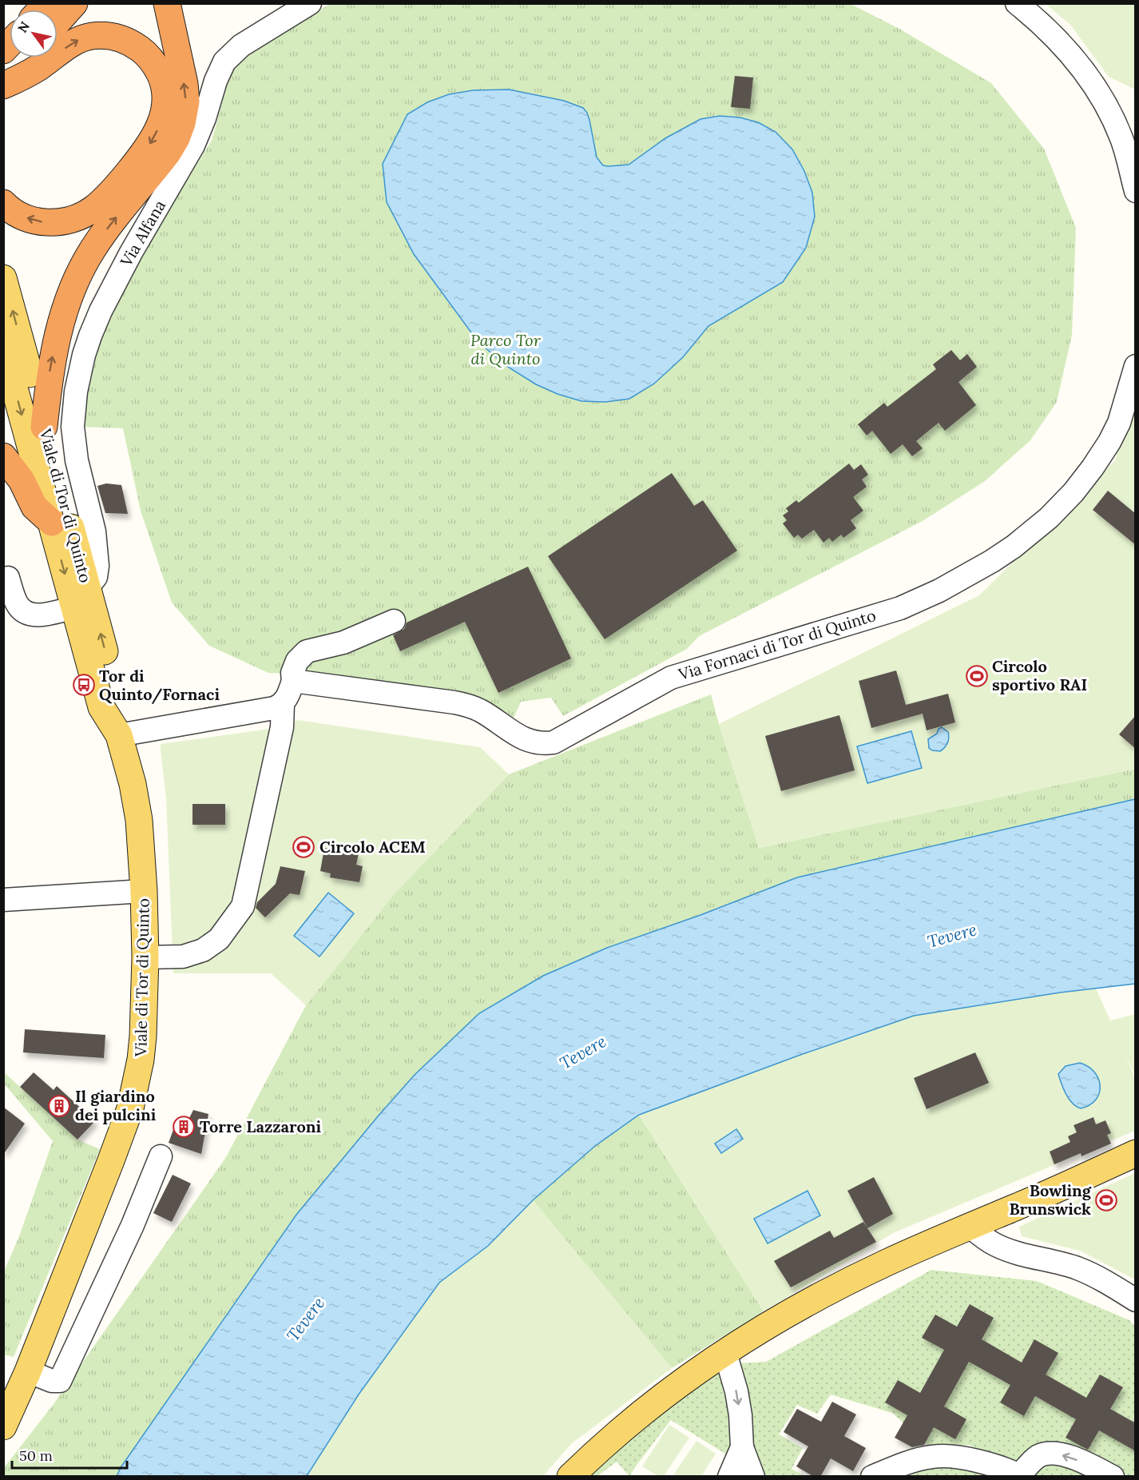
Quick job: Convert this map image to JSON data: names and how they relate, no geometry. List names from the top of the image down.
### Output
{
  "streets": {
    "main road": ["Viale di Tor di Quinto"],
    "street": ["Via Alfana", "Via Fornaci di Tor di Quinto"]
  },
  "crossings": [
    ["Via Alfana", "Viale di Tor di Quinto"]
  ],
  "water": ["Tevere"],
  "parks": ["Parco Tor di Quinto"],
  "places": {
    "sports": ["Circolo sportivo RAI", "Circolo ACEM", "Bowling Brunswick"],
    "bus stop": ["Tor di Quinto/Fornaci"],
    "building": ["Il giardino dei pulcini", "Torre Lazzaroni"]
  },
  "scale_bar": "50 m",
  "north": "top left"
}
